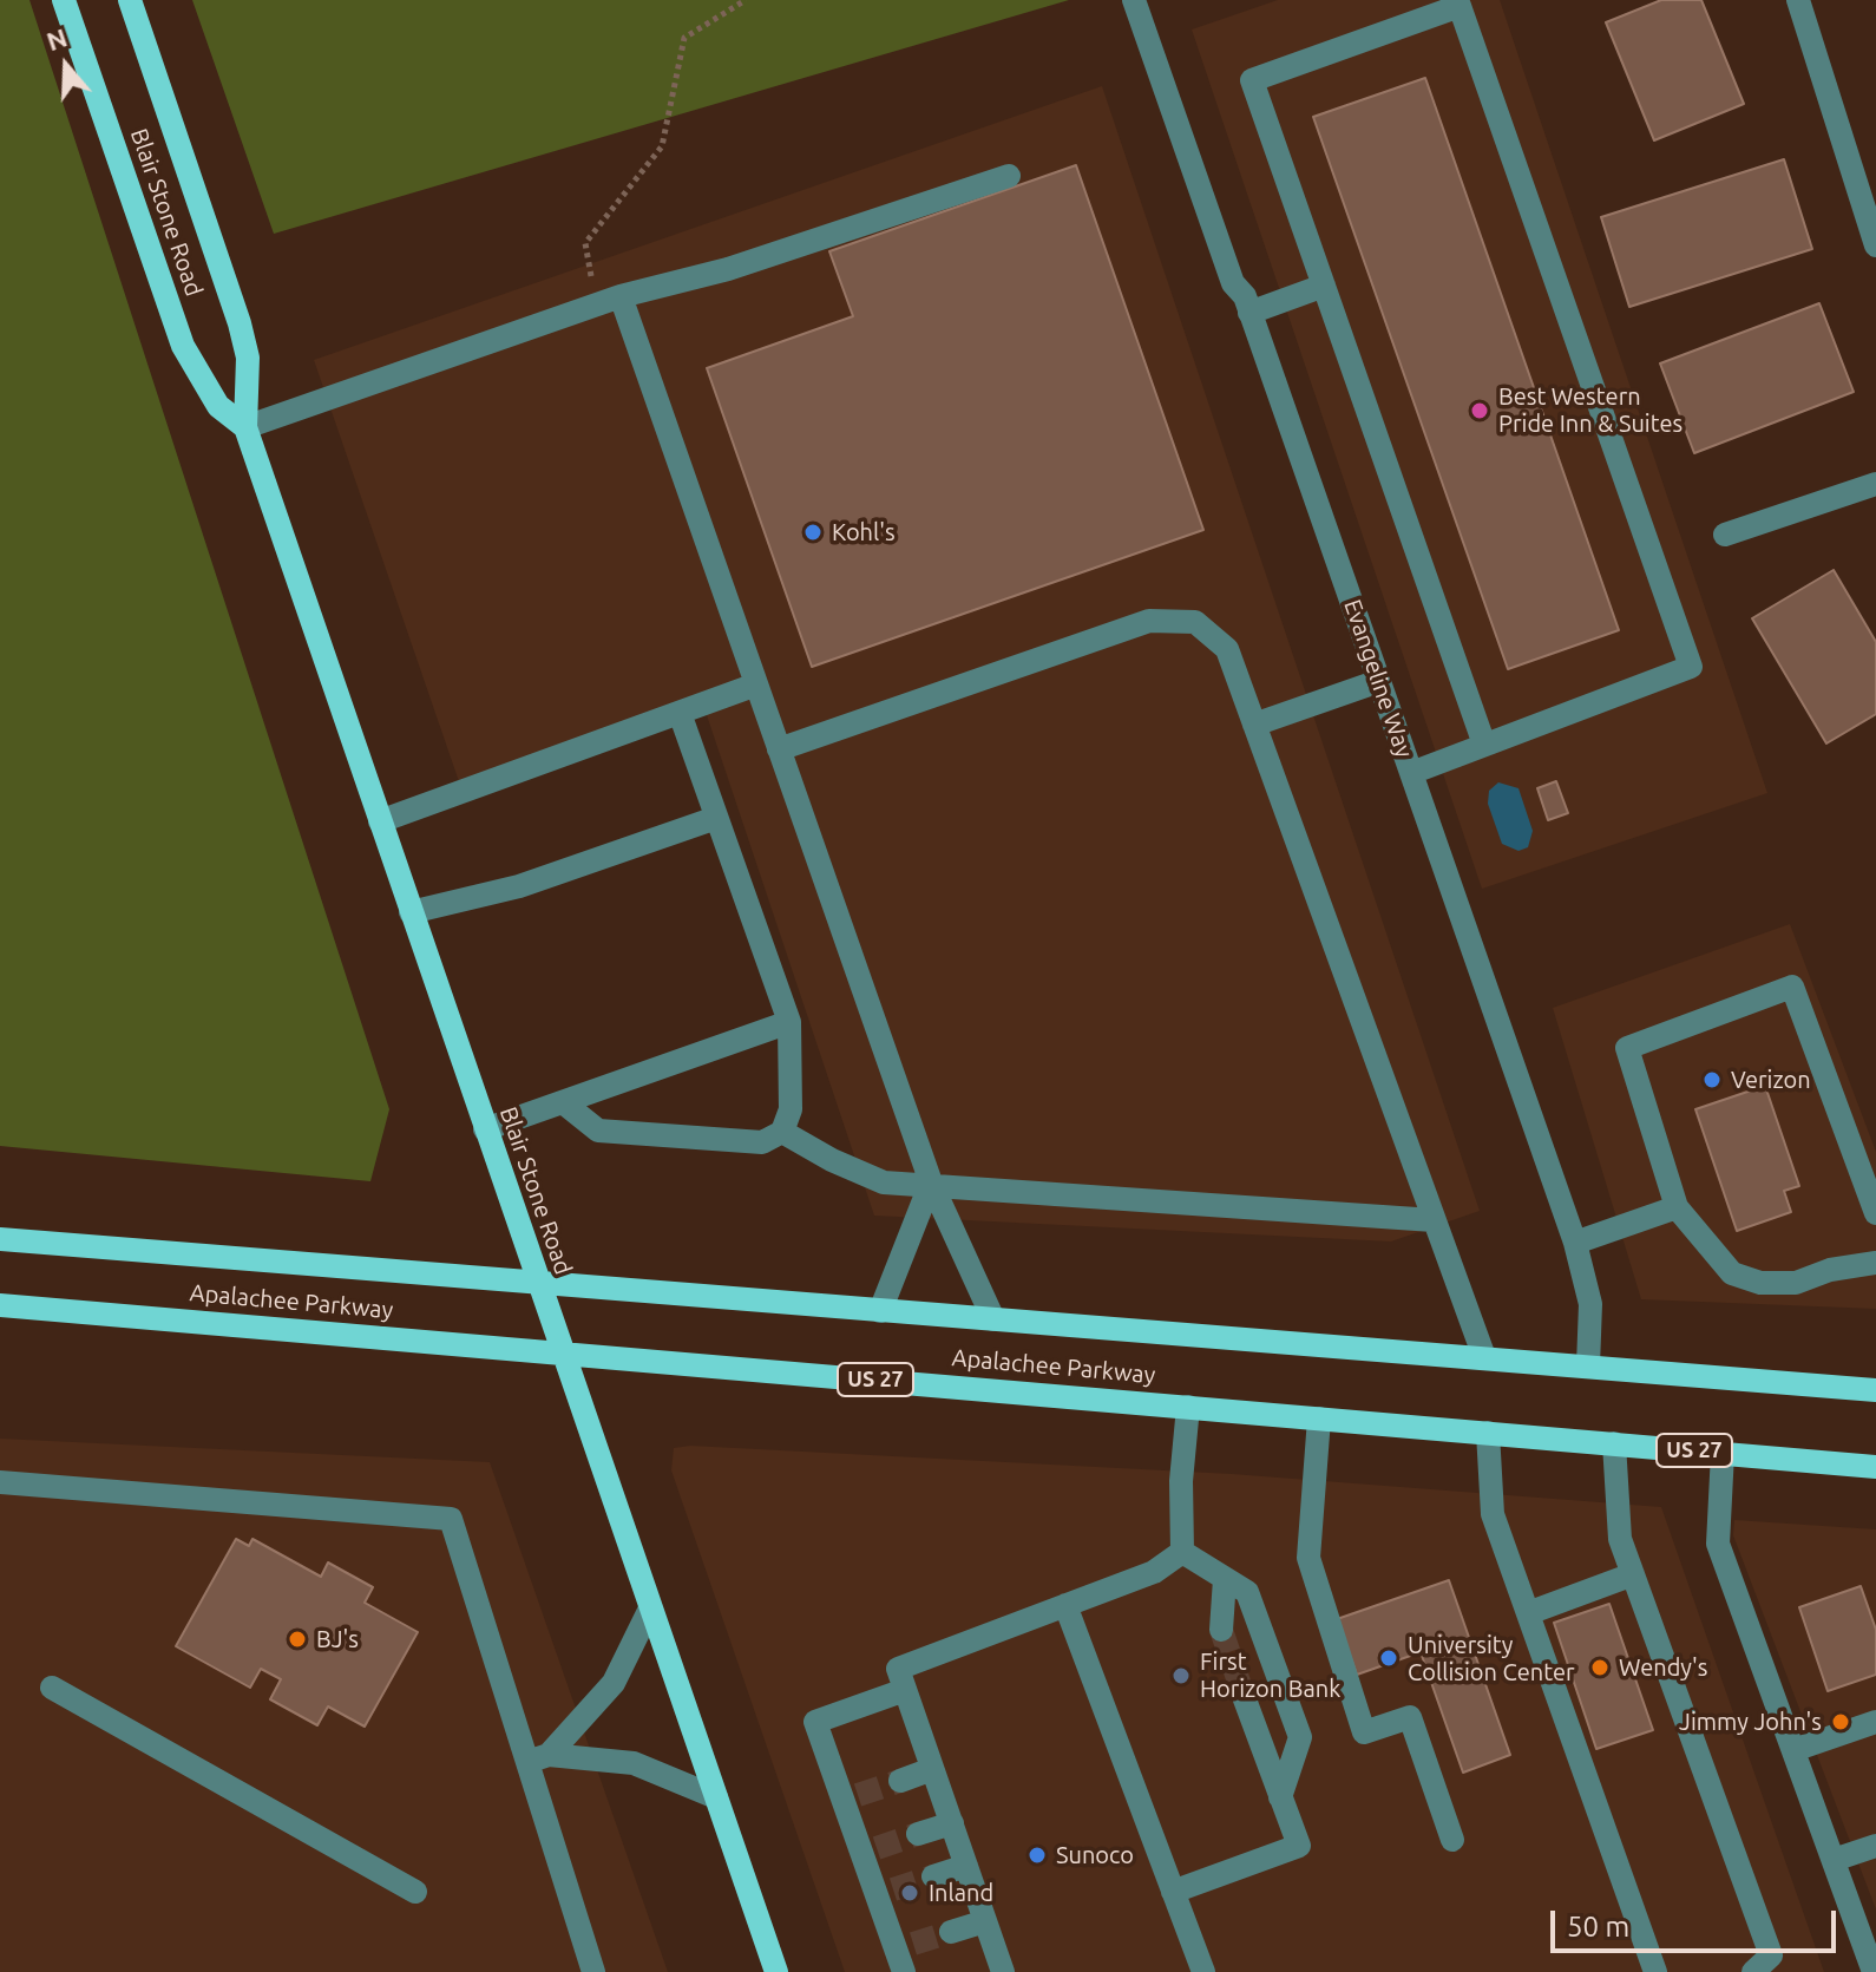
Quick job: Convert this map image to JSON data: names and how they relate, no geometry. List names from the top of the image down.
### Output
{
  "streets": {
    "main road": ["Blair Stone Road", "Apalachee Parkway", "US 27"],
    "street": ["Evangeline Way"]
  },
  "crossings": [
    ["Blair Stone Road", "Apalachee Parkway"],
    ["Evangeline Way", "Apalachee Parkway"]
  ],
  "places": [
    "Best Western Pride Inn & Suites",
    "Kohl's",
    "Verizon",
    "BJ's",
    "University Collision Center",
    "Wendy's",
    "First Horizon Bank",
    "Jimmy John's",
    "Sunoco",
    "Inland"
  ],
  "scale_bar": "50 m",
  "north": "top"
}
